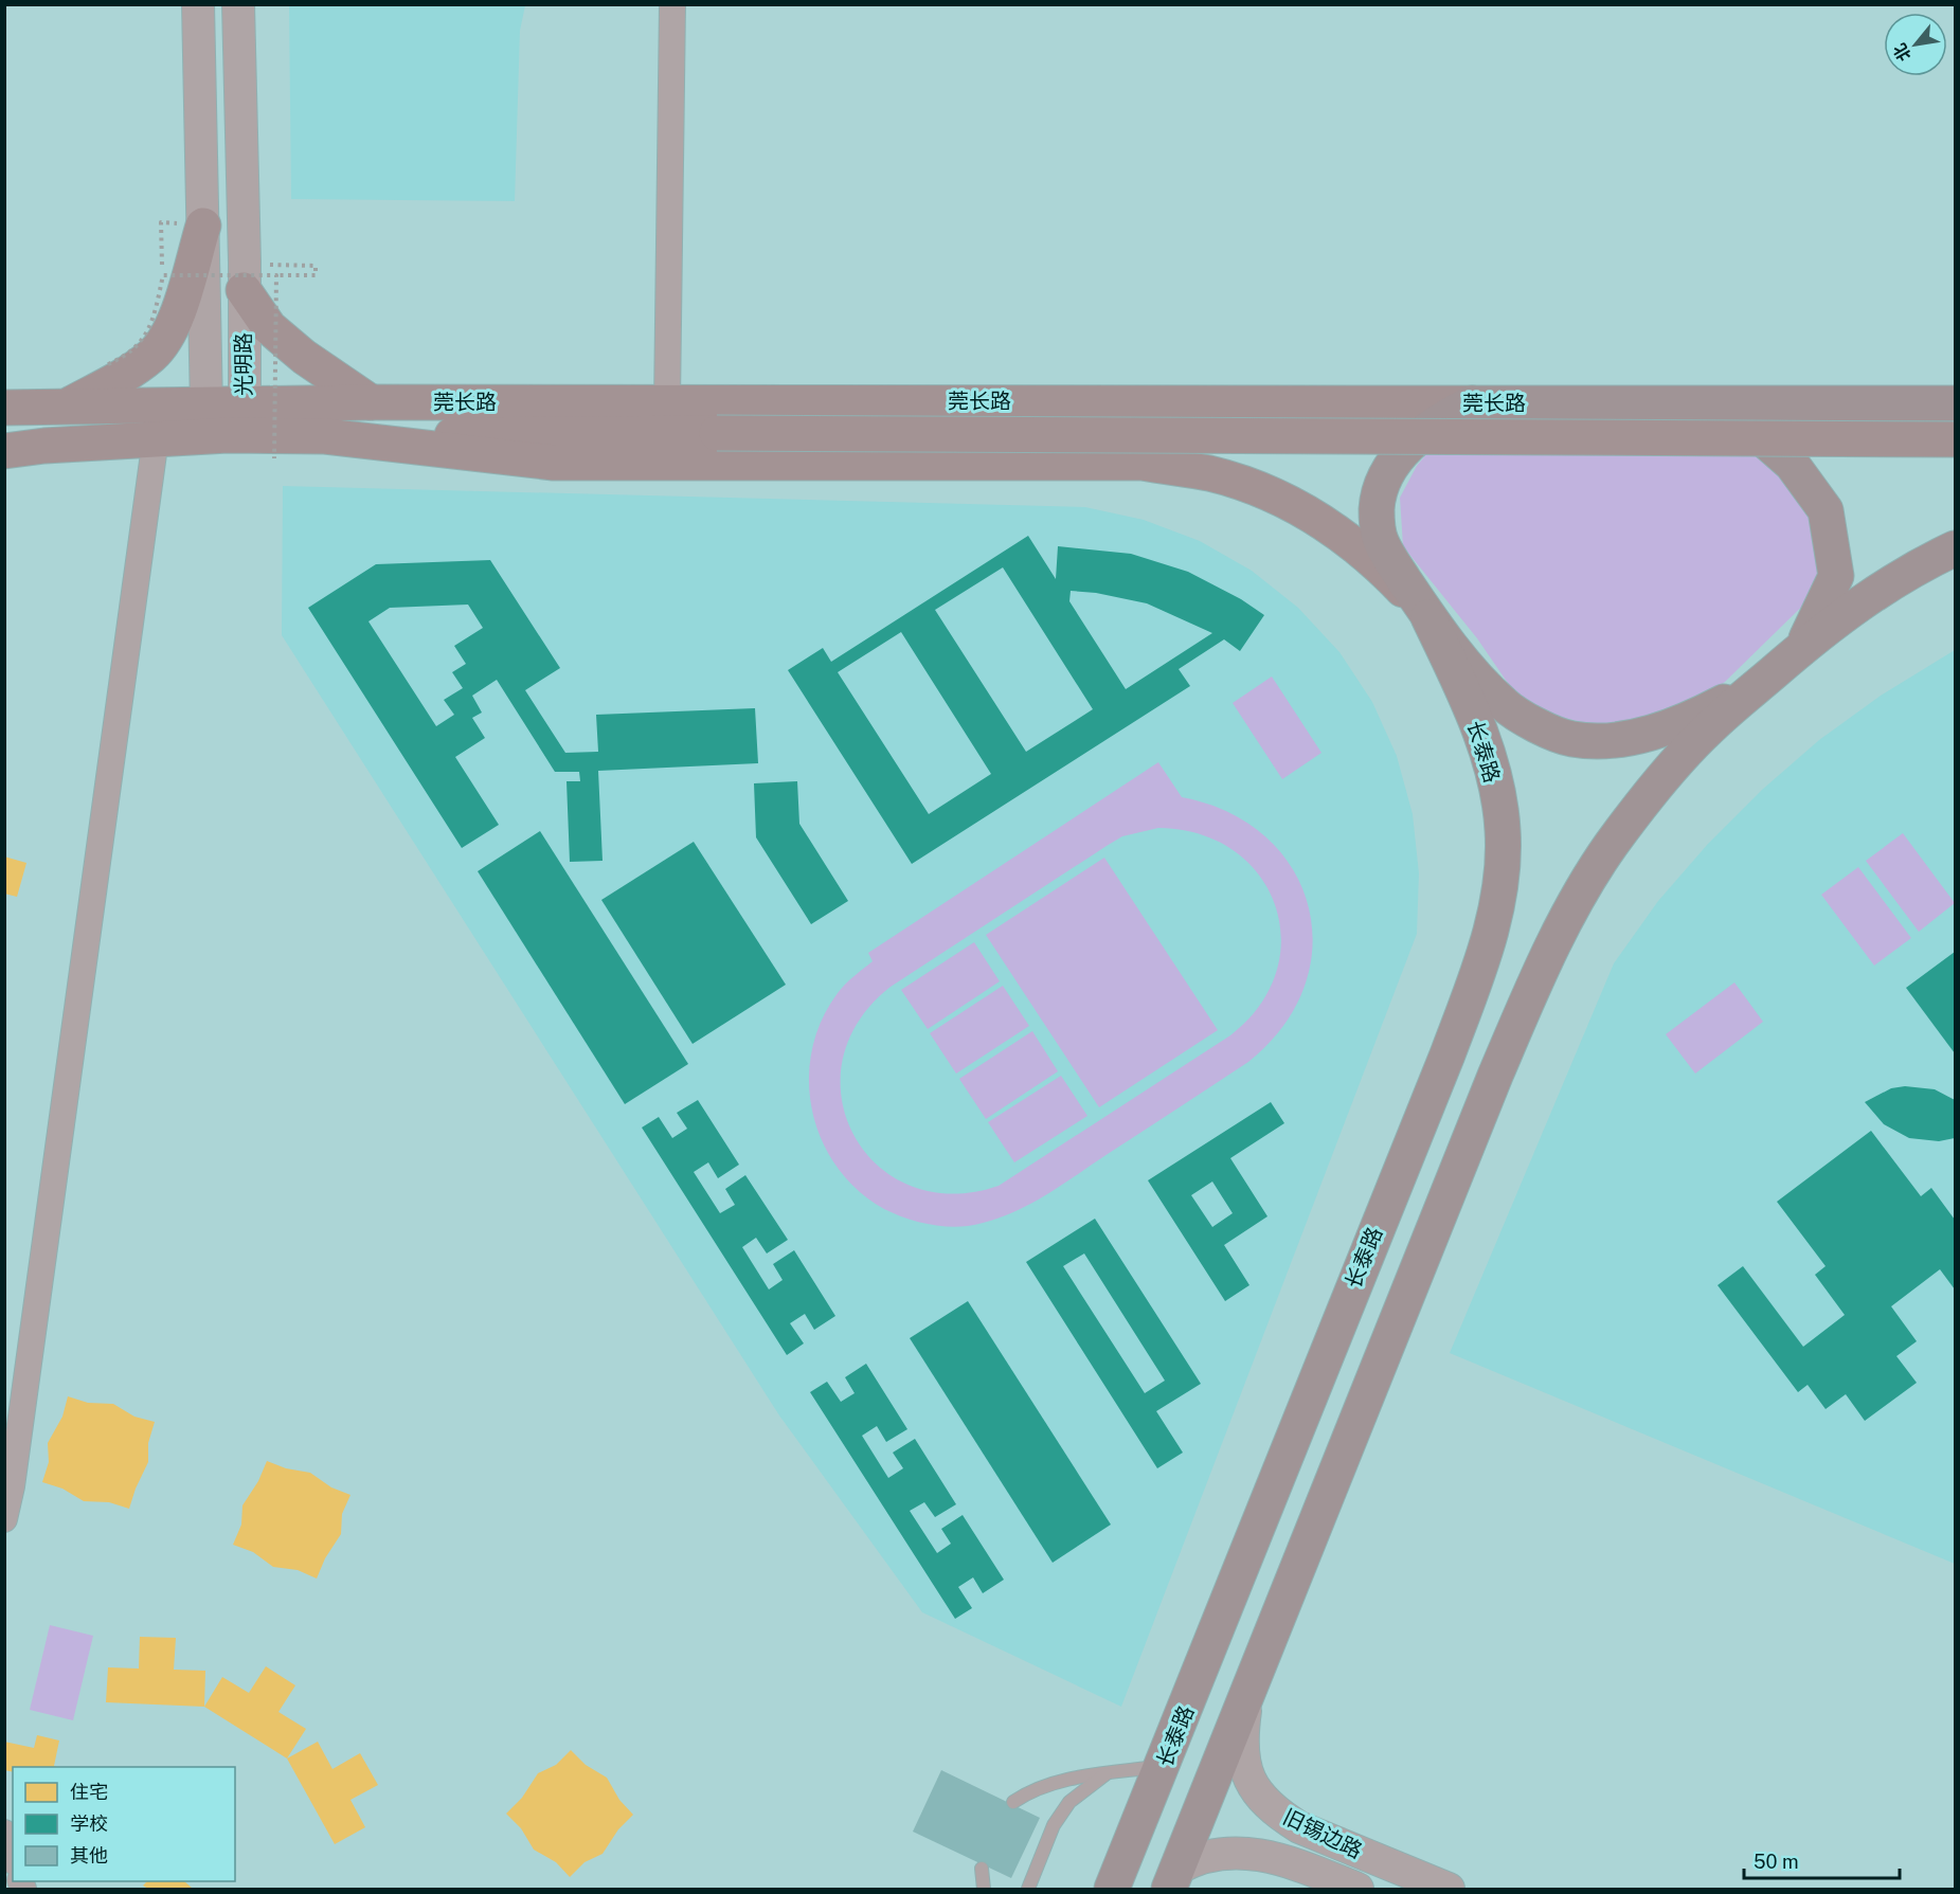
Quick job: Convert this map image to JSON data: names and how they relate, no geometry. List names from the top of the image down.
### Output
{
  "streets": {
    "highway": ["莞长路", "长泰路"],
    "street": ["光明路", "旧锡边路"]
  },
  "crossings": [
    ["光明路", "莞长路"],
    ["莞长路", "长泰路"]
  ],
  "legend": ["住宅", "学校", "其他"],
  "scale_bar": "50 m",
  "north": "bottom left"
}
